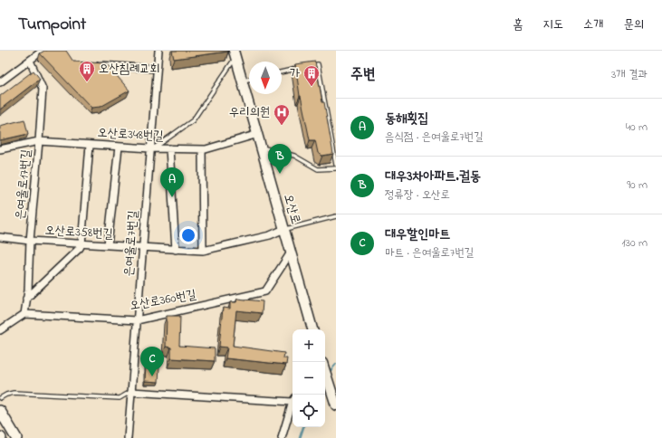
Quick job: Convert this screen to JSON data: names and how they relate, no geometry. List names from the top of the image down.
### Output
{
  "streets": {
    "street": [
      "오산로348번길",
      "은여울로17번길",
      "오산로",
      "오산로358번길",
      "은여울로7번길",
      "오산로360번길"
    ]
  },
  "crossings": [
    ["오산로348번길", "은여울로17번길"],
    ["오산로348번길", "오산로"],
    ["오산로348번길", "은여울로7번길"],
    ["은여울로17번길", "오산로358번길"],
    ["은여울로17번길", "오산로360번길"],
    ["오산로", "오산로358번길"],
    ["오산로", "오산로360번길"],
    ["오산로358번길", "은여울로7번길"],
    ["은여울로7번길", "오산로360번길"]
  ],
  "places": {
    "building": ["오산침례교회", "가"],
    "hospital": ["우리의원"]
  },
  "north": "bottom",
  "page": {
    "header": "Turnpoint",
    "nav": [
      "홈",
      "지도",
      "소개",
      "문의"
    ],
    "heading": ["주변", "3개 결과"],
    "list": [
      {
        "mark": "A",
        "name": "동해횟집",
        "note": "음식점 · 은여울로7번길",
        "value": "40 m"
      },
      {
        "mark": "B",
        "name": "대우3차아파트.궐동",
        "note": "정류장 · 오산로",
        "value": "90 m"
      },
      {
        "mark": "C",
        "name": "대우할인마트",
        "note": "마트 · 은여울로7번길",
        "value": "130 m"
      }
    ],
    "pins": ["B", "A", "C"],
    "map_buttons": ["+", "−"]
  }
}
